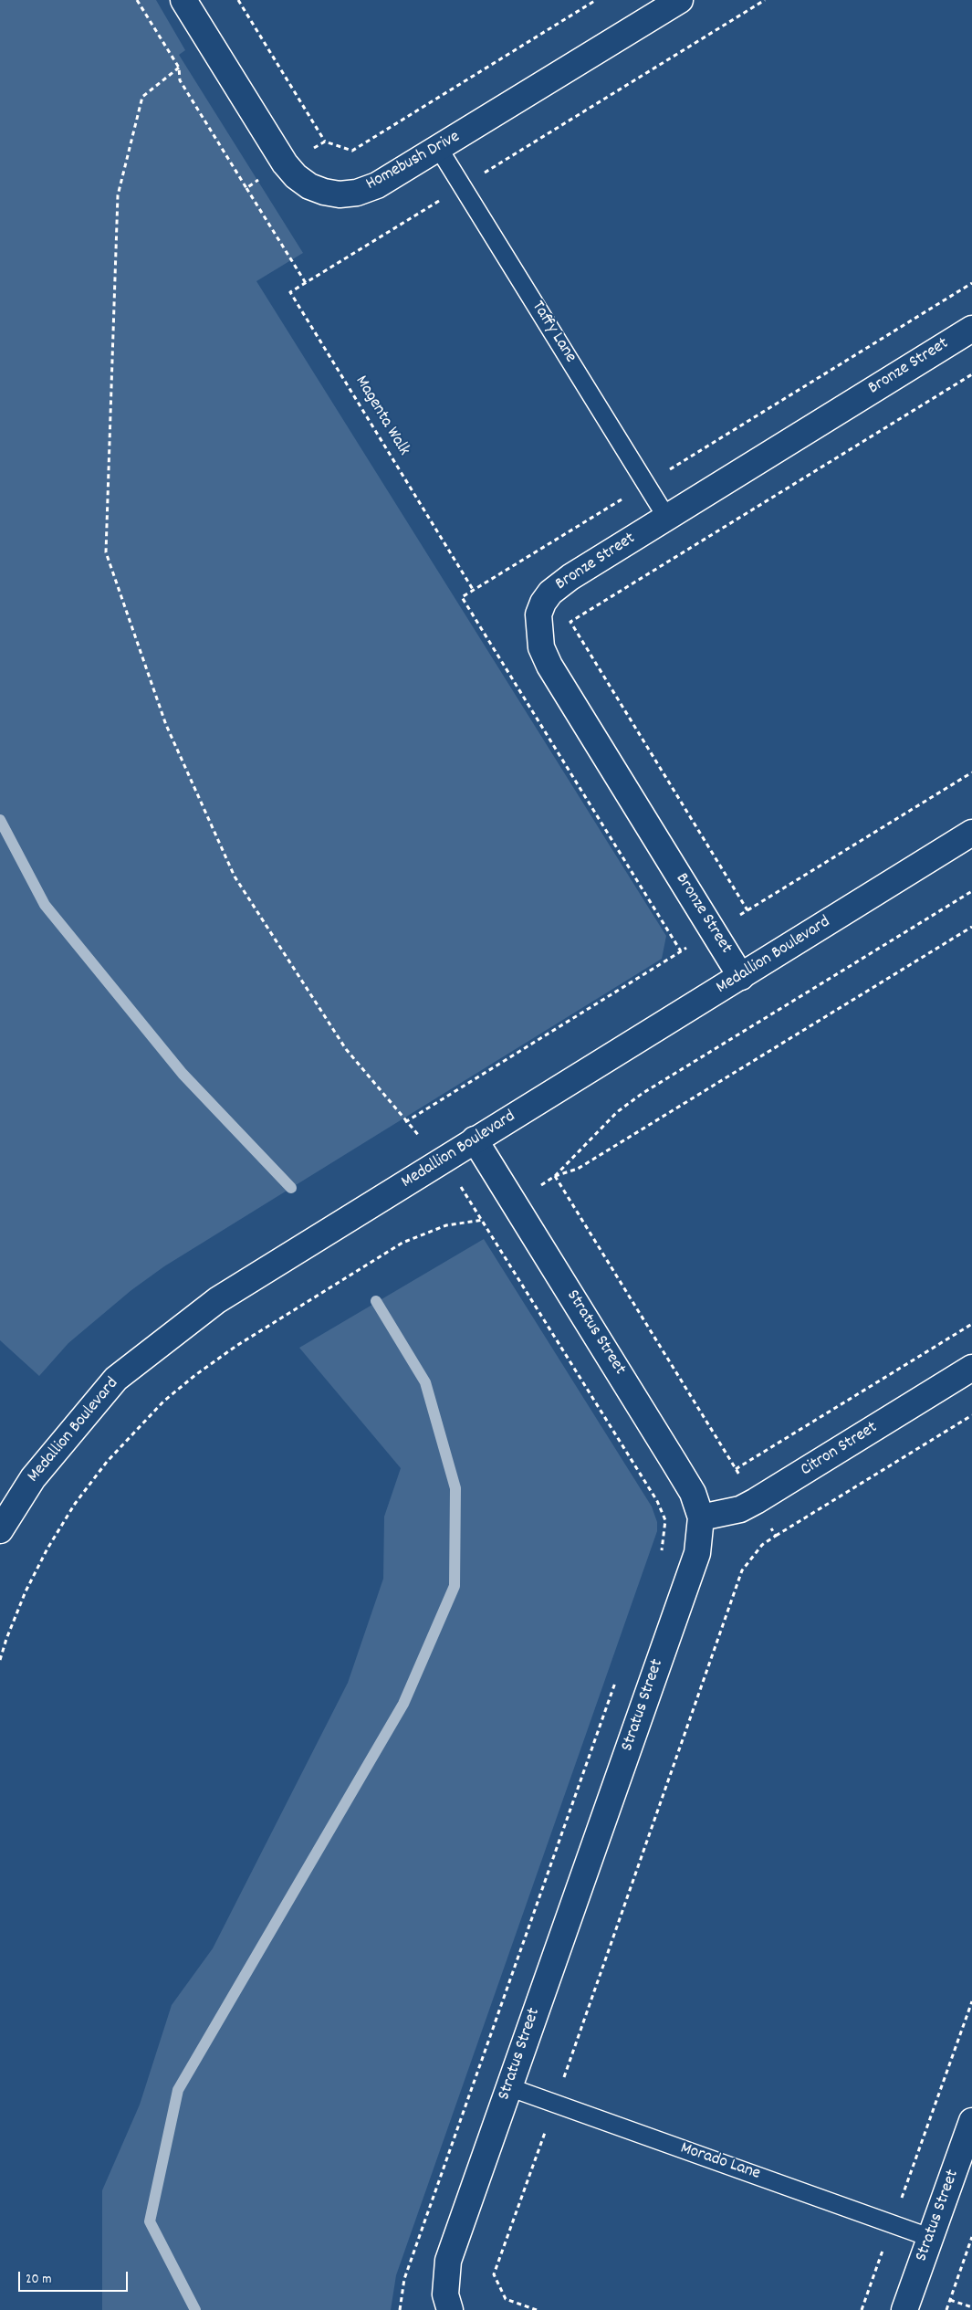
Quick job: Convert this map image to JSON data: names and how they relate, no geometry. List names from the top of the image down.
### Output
{
  "streets": {
    "street": [
      "Homebush Drive",
      "Bronze Street",
      "Medallion Boulevard",
      "Stratus Street",
      "Citron Street"
    ],
    "lane": ["Taffy Lane", "Morado Lane"],
    "path": ["Magenta Walk"]
  },
  "crossings": [
    ["Homebush Drive", "Taffy Lane"],
    ["Taffy Lane", "Bronze Street"],
    ["Taffy Lane", "Magenta Walk"],
    ["Bronze Street", "Medallion Boulevard"],
    ["Medallion Boulevard", "Stratus Street"],
    ["Stratus Street", "Citron Street"],
    ["Stratus Street", "Morado Lane"]
  ],
  "scale_bar": "20 m"
}
